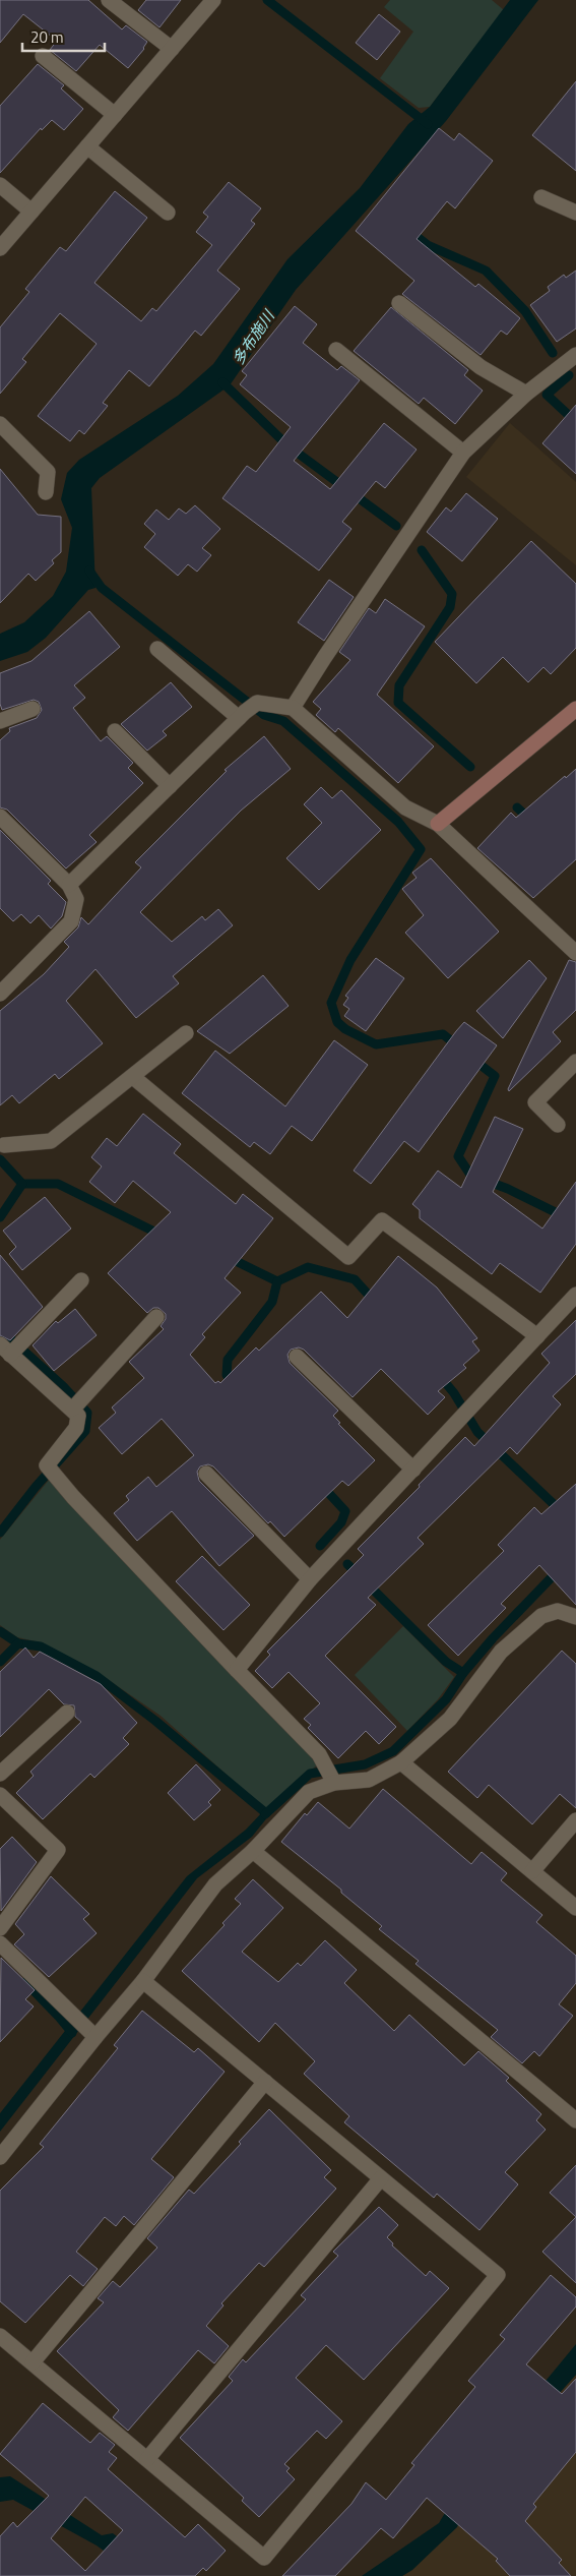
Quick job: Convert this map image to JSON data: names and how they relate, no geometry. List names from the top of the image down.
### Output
{
  "water": ["多布施川"],
  "scale_bar": "20 m"
}
